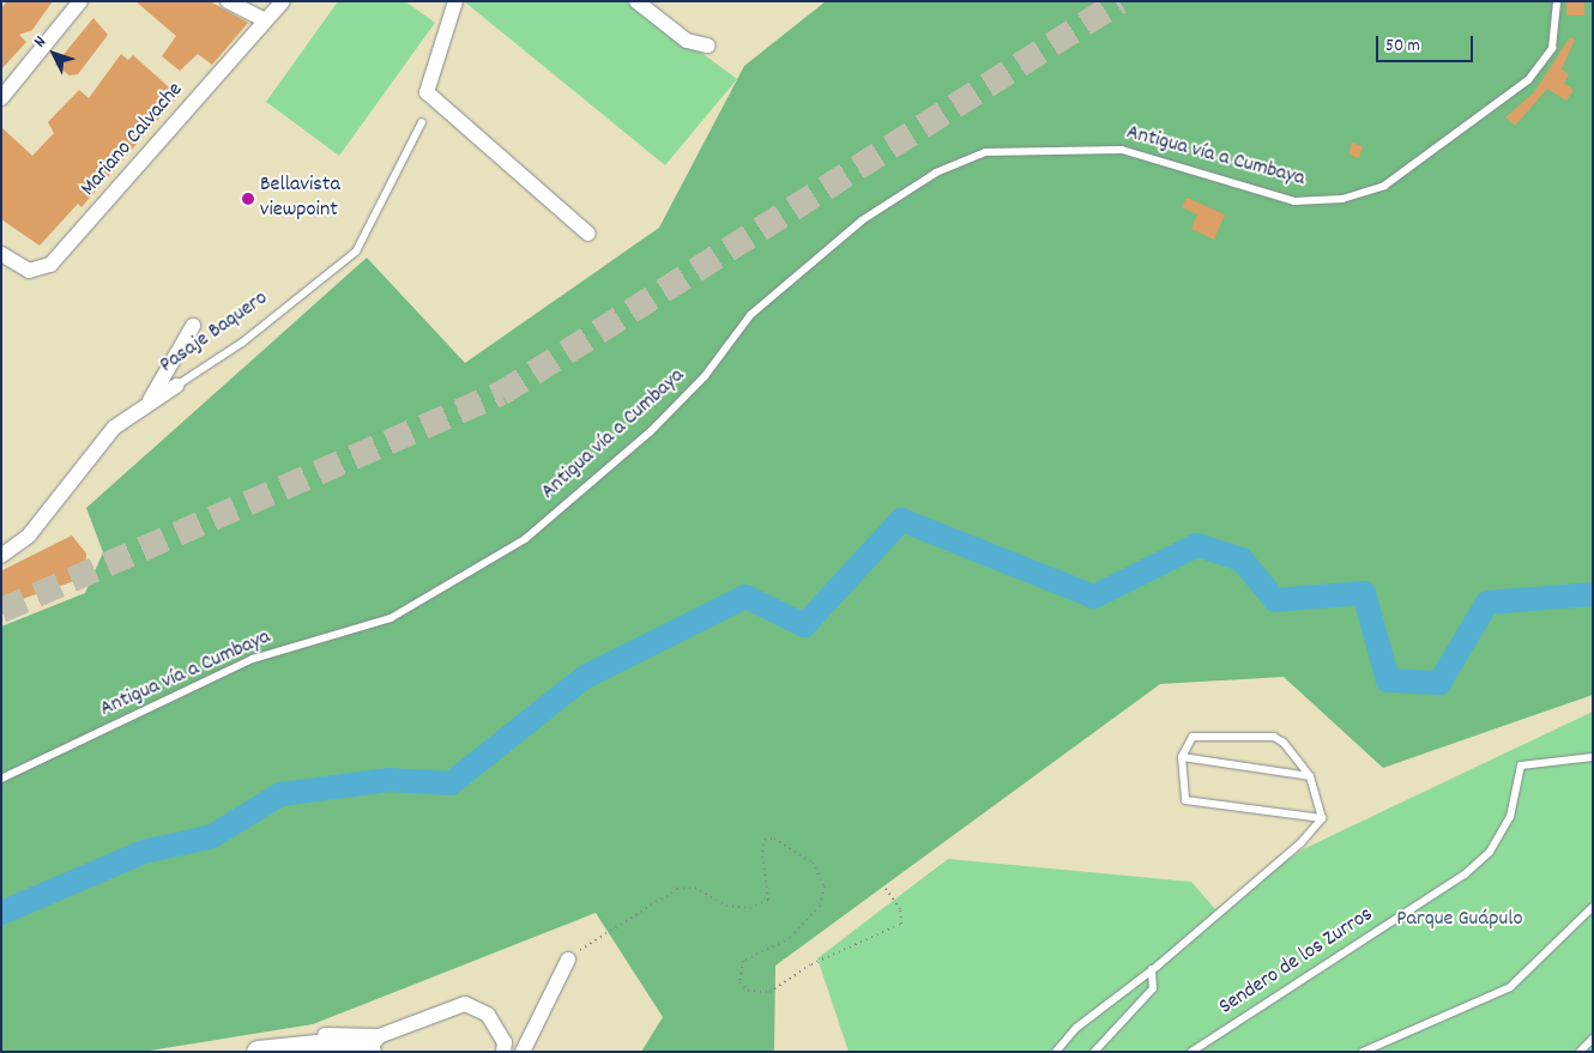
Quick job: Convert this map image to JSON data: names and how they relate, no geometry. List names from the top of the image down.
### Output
{
  "streets": {
    "street": ["Mariano Calvache", "Pasaje Baquero"],
    "lane": ["Antigua vía a Cumbaya", "Sendero de los Zurros"]
  },
  "parks": ["Parque Guápulo"],
  "places": ["Bellavista viewpoint"],
  "scale_bar": "50 m",
  "north": "top left"
}
